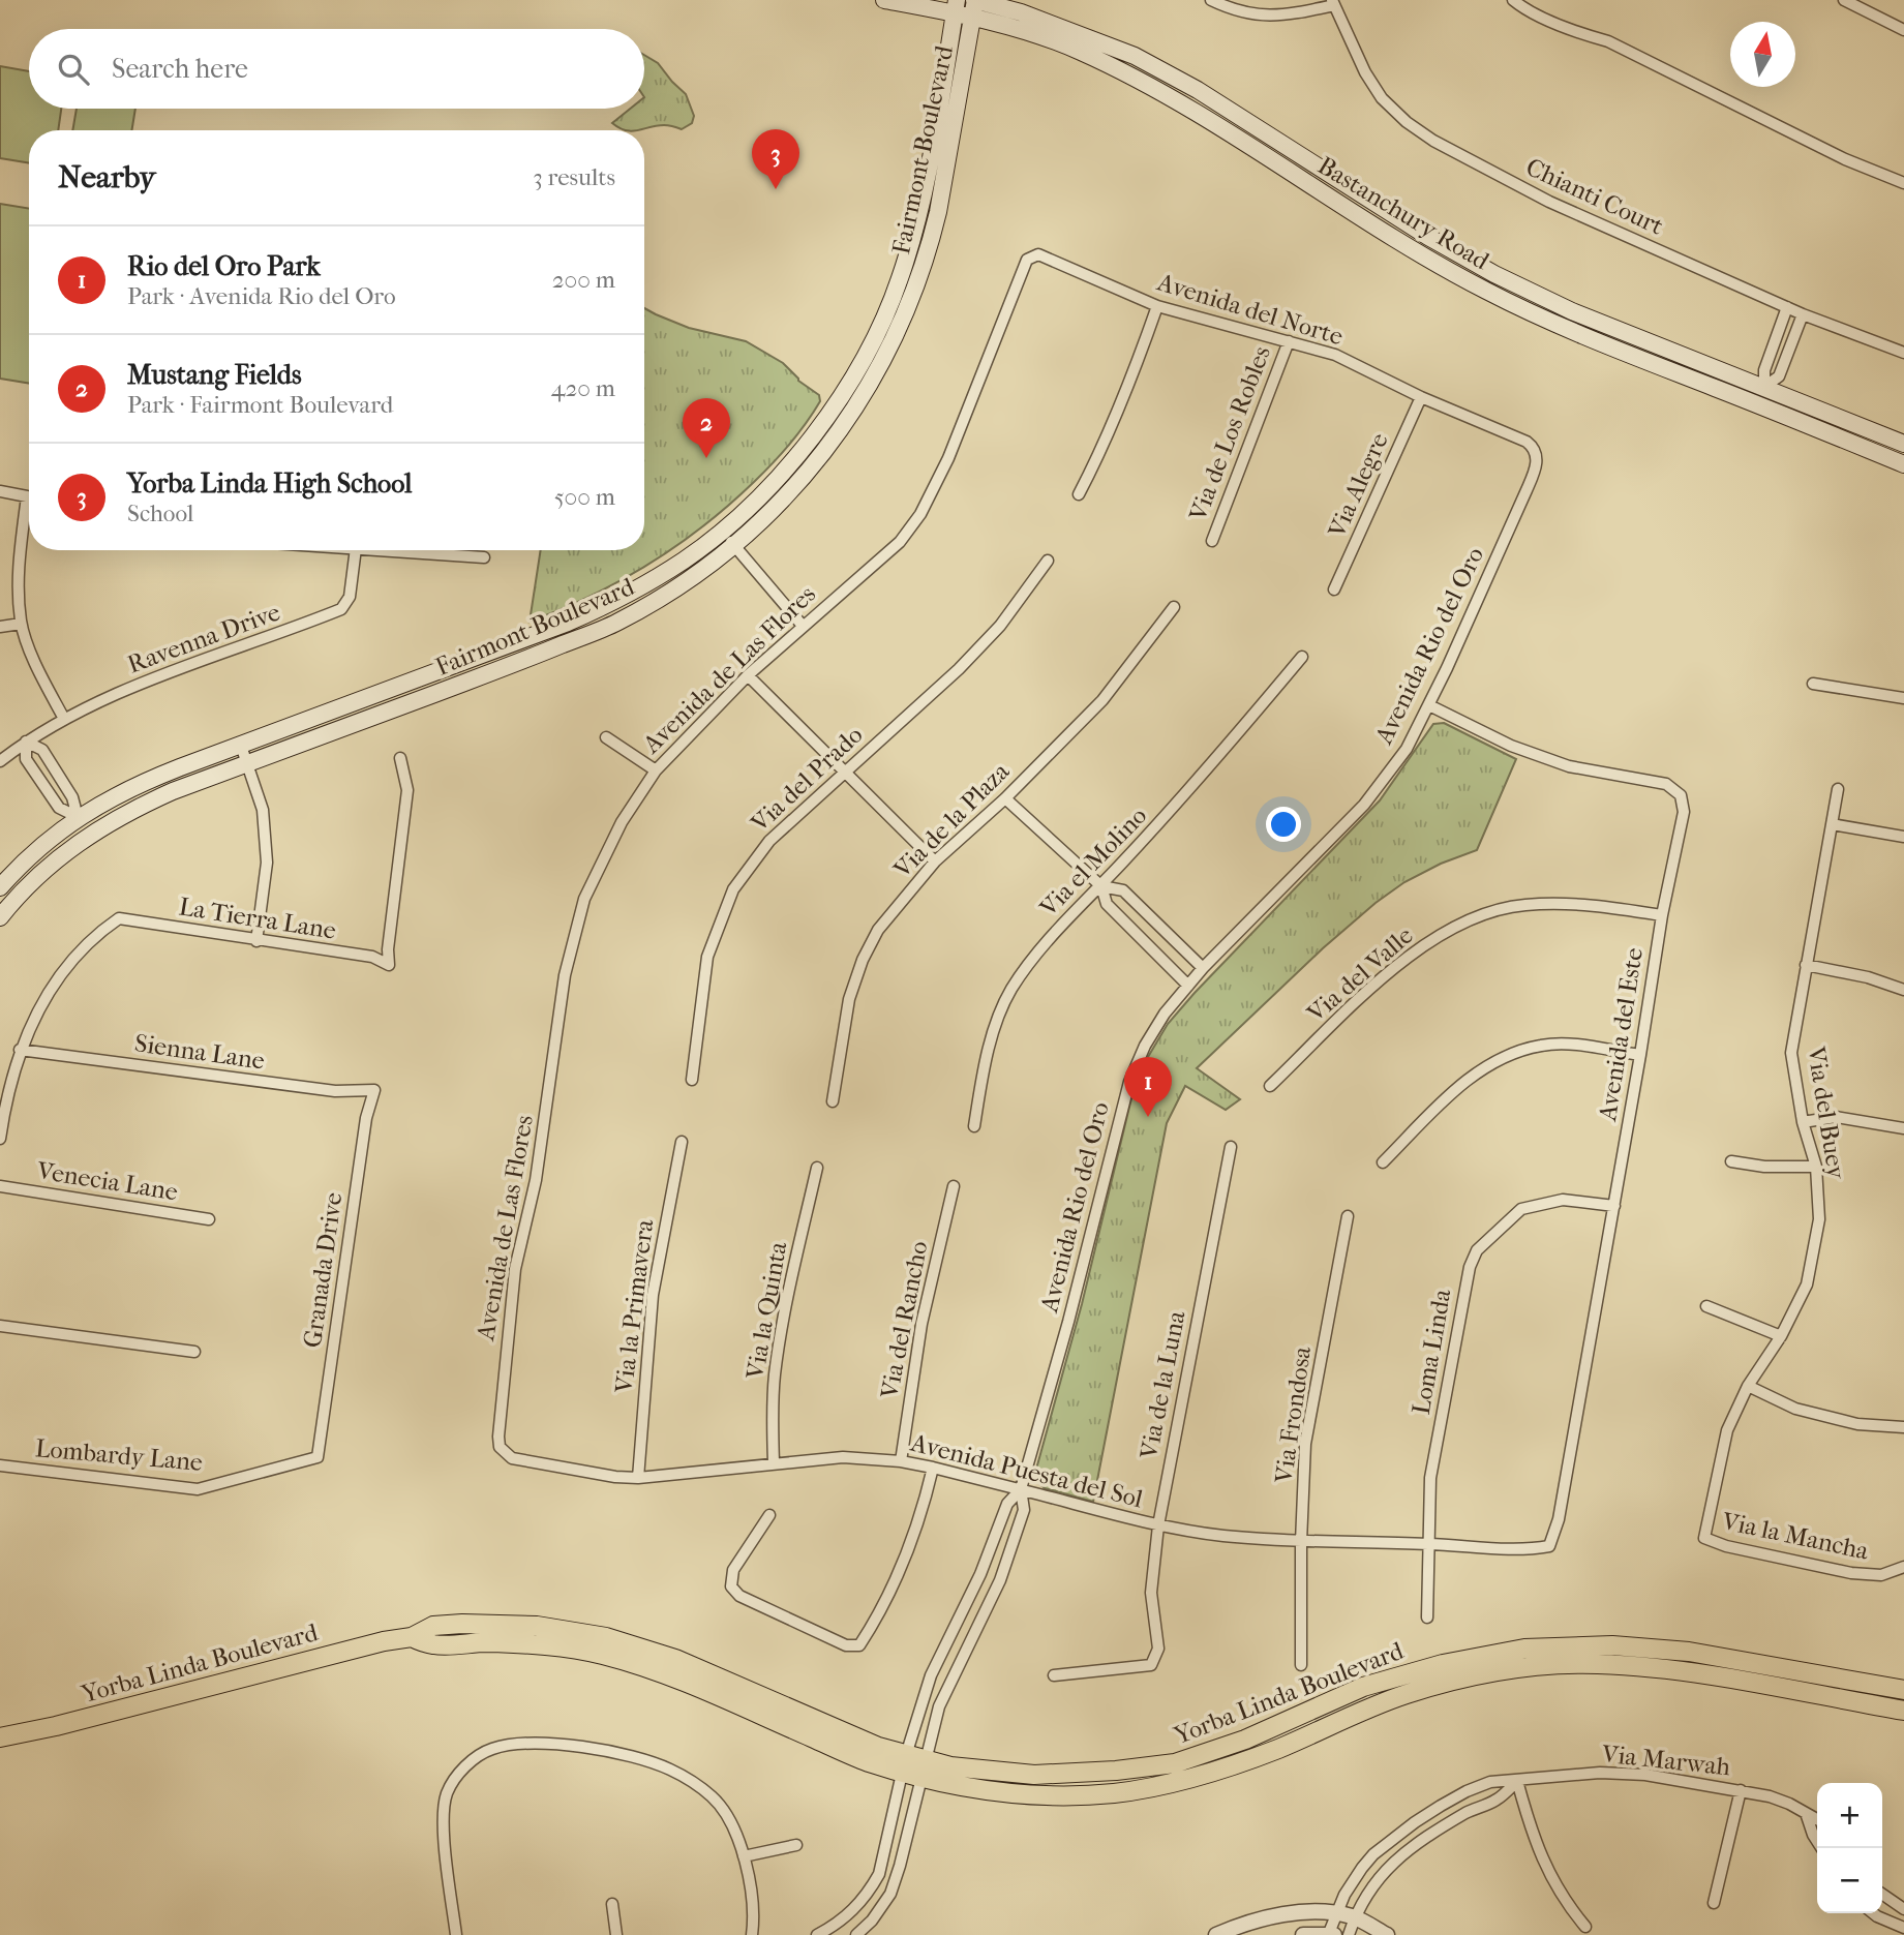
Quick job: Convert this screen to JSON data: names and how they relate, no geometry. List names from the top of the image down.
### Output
{
  "streets": {
    "main road": ["Fairmont Boulevard", "Bastanchury Road", "Yorba Linda Boulevard"],
    "street": [
      "Chianti Court",
      "Avenida del Norte",
      "Via de Los Robles",
      "Via Alegre",
      "Ravenna Drive",
      "Avenida Rio del Oro",
      "Avenida de Las Flores",
      "Via del Prado",
      "Via de la Plaza",
      "Via el Molino",
      "La Tierra Lane",
      "Via del Valle",
      "Avenida del Este",
      "Sienna Lane",
      "Via del Buey",
      "Venecia Lane",
      "Granada Drive",
      "Via la Primavera",
      "Via la Quinta",
      "Via del Rancho",
      "Loma Linda",
      "Via de la Luna",
      "Via Frondosa",
      "Lombardy Lane",
      "Avenida Puesta del Sol",
      "Via la Mancha",
      "Via Marwah"
    ]
  },
  "crossings": [
    ["Fairmont Boulevard", "Bastanchury Road"],
    ["Avenida del Norte", "Via de Los Robles"],
    ["Avenida del Norte", "Via Alegre"],
    ["Avenida del Norte", "Avenida Rio del Oro"],
    ["Avenida del Norte", "Avenida de Las Flores"],
    ["Avenida Rio del Oro", "Avenida del Este"],
    ["Avenida Rio del Oro", "Avenida Puesta del Sol"],
    ["Avenida Rio del Oro", "Yorba Linda Boulevard"],
    ["Avenida de Las Flores", "Avenida Puesta del Sol"],
    ["La Tierra Lane", "Sienna Lane"],
    ["Via del Valle", "Avenida del Este"],
    ["Avenida del Este", "Loma Linda"],
    ["Avenida del Este", "Avenida Puesta del Sol"],
    ["Sienna Lane", "Granada Drive"],
    ["Via del Buey", "Via la Mancha"],
    ["Granada Drive", "Lombardy Lane"],
    ["Via la Primavera", "Avenida Puesta del Sol"],
    ["Via la Quinta", "Avenida Puesta del Sol"],
    ["Via del Rancho", "Avenida Puesta del Sol"],
    ["Loma Linda", "Avenida Puesta del Sol"],
    ["Via de la Luna", "Avenida Puesta del Sol"],
    ["Via Frondosa", "Avenida Puesta del Sol"]
  ],
  "north": "top",
  "page": {
    "search": "Search here",
    "pins": ["3", "2", "1"],
    "heading": ["Nearby", "3 results"],
    "list": [
      {
        "mark": "1",
        "name": "Rio del Oro Park",
        "note": "Park · Avenida Rio del Oro",
        "value": "200 m"
      },
      {
        "mark": "2",
        "name": "Mustang Fields",
        "note": "Park · Fairmont Boulevard",
        "value": "420 m"
      },
      {
        "mark": "3",
        "name": "Yorba Linda High School",
        "note": "School",
        "value": "500 m"
      }
    ],
    "map_buttons": ["+", "−"]
  }
}
